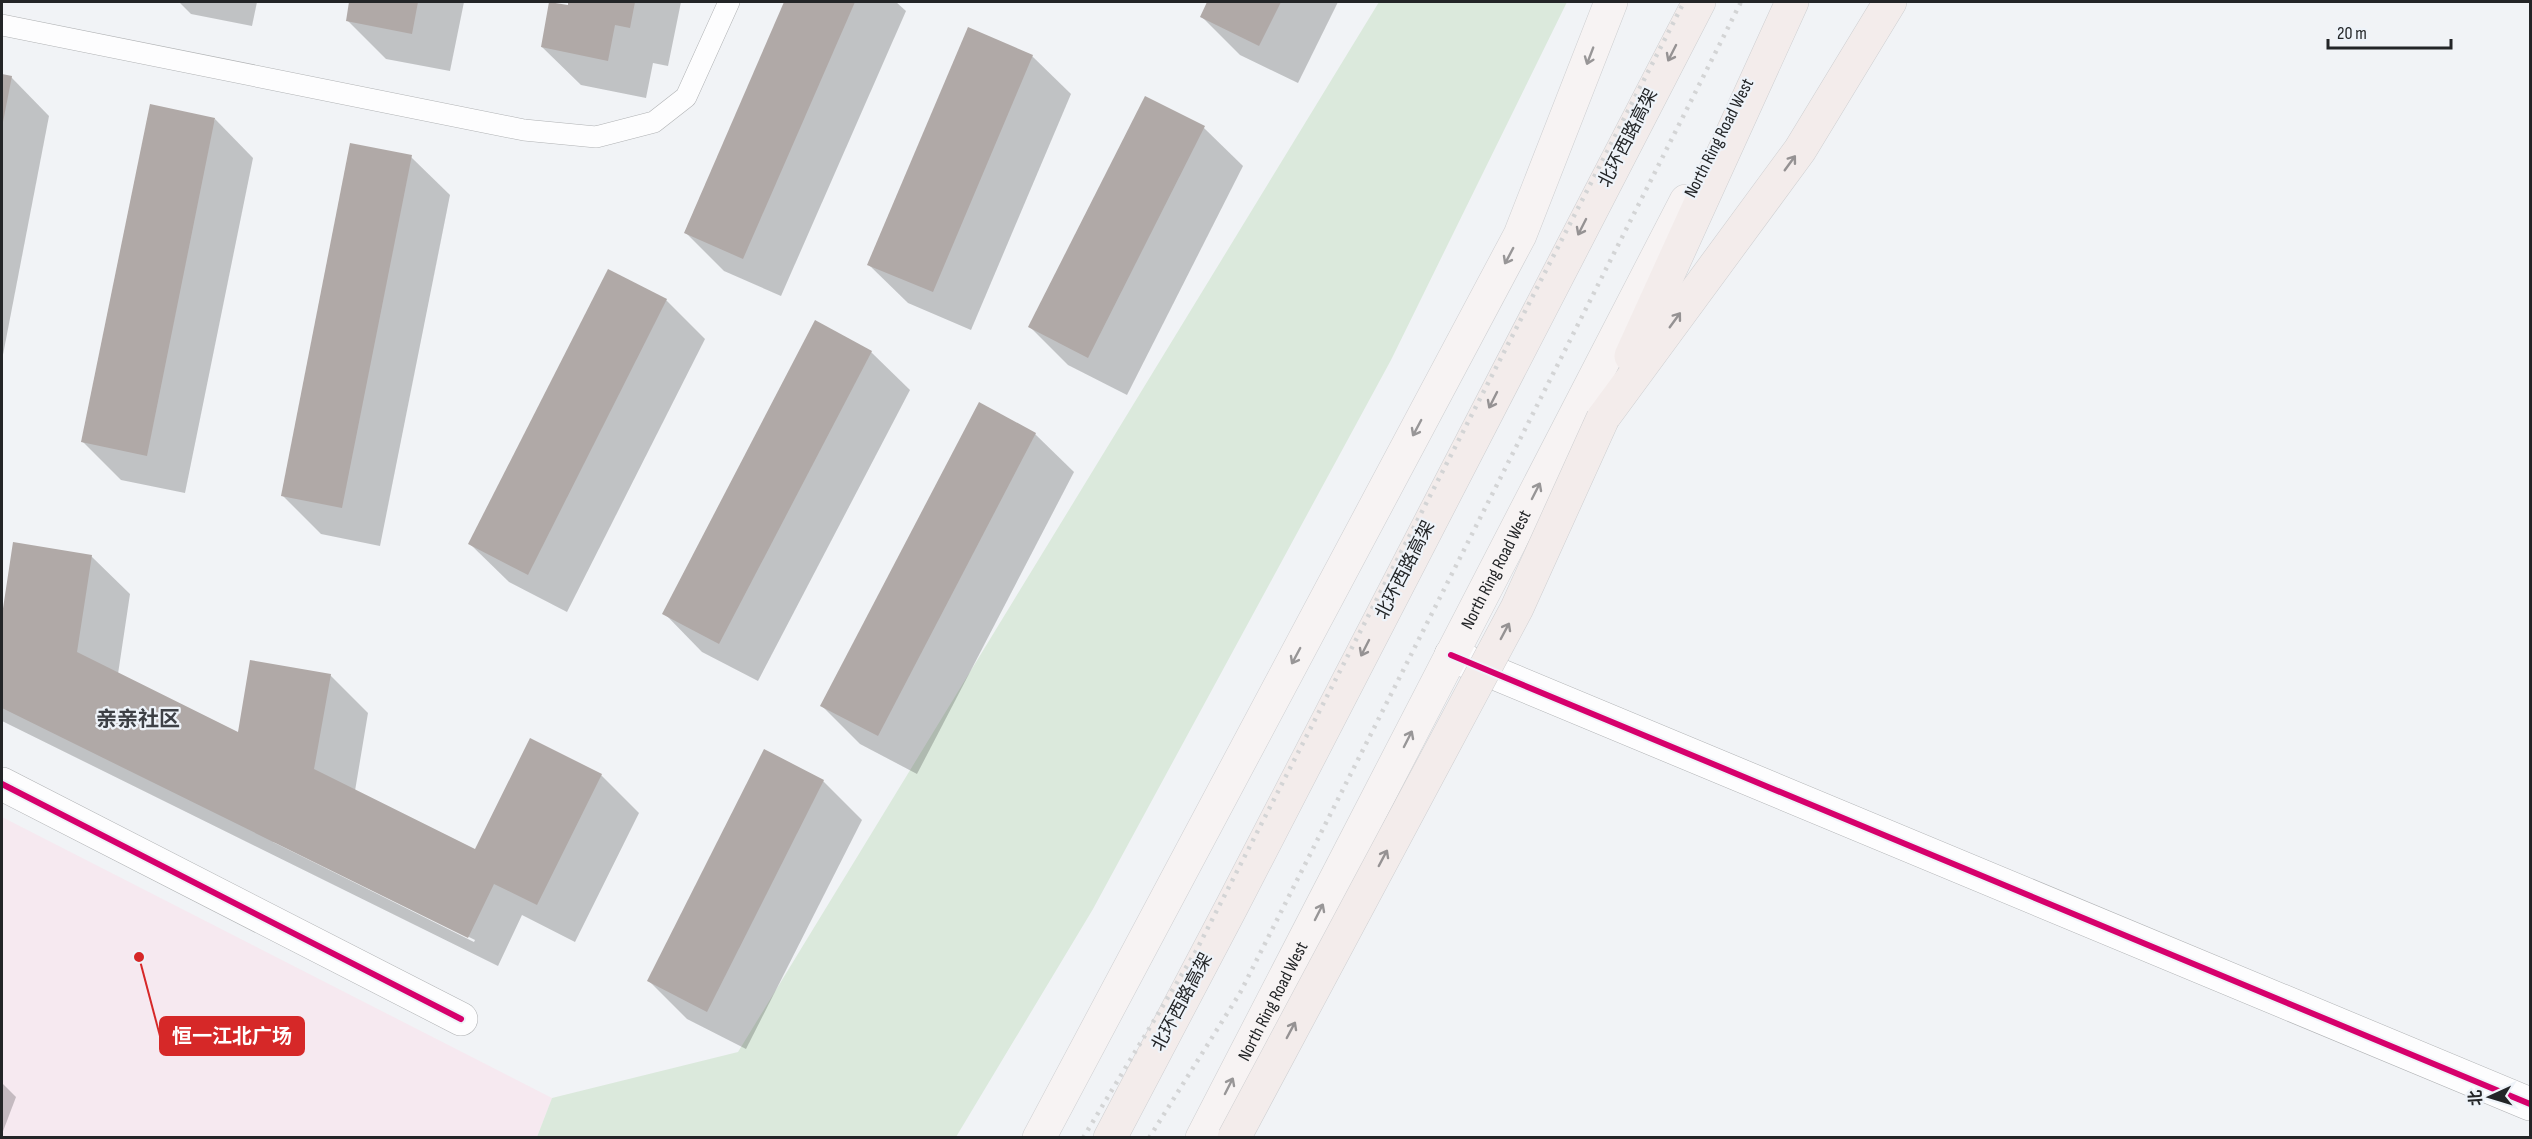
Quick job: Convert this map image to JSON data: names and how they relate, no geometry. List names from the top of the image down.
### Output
{
  "streets": {
    "highway": ["北环西路高架"],
    "main road": ["North Ring Road West"]
  },
  "districts": ["亲亲社区"],
  "places": ["恒一江北广场"],
  "scale_bar": "20 m",
  "north": "left"
}
